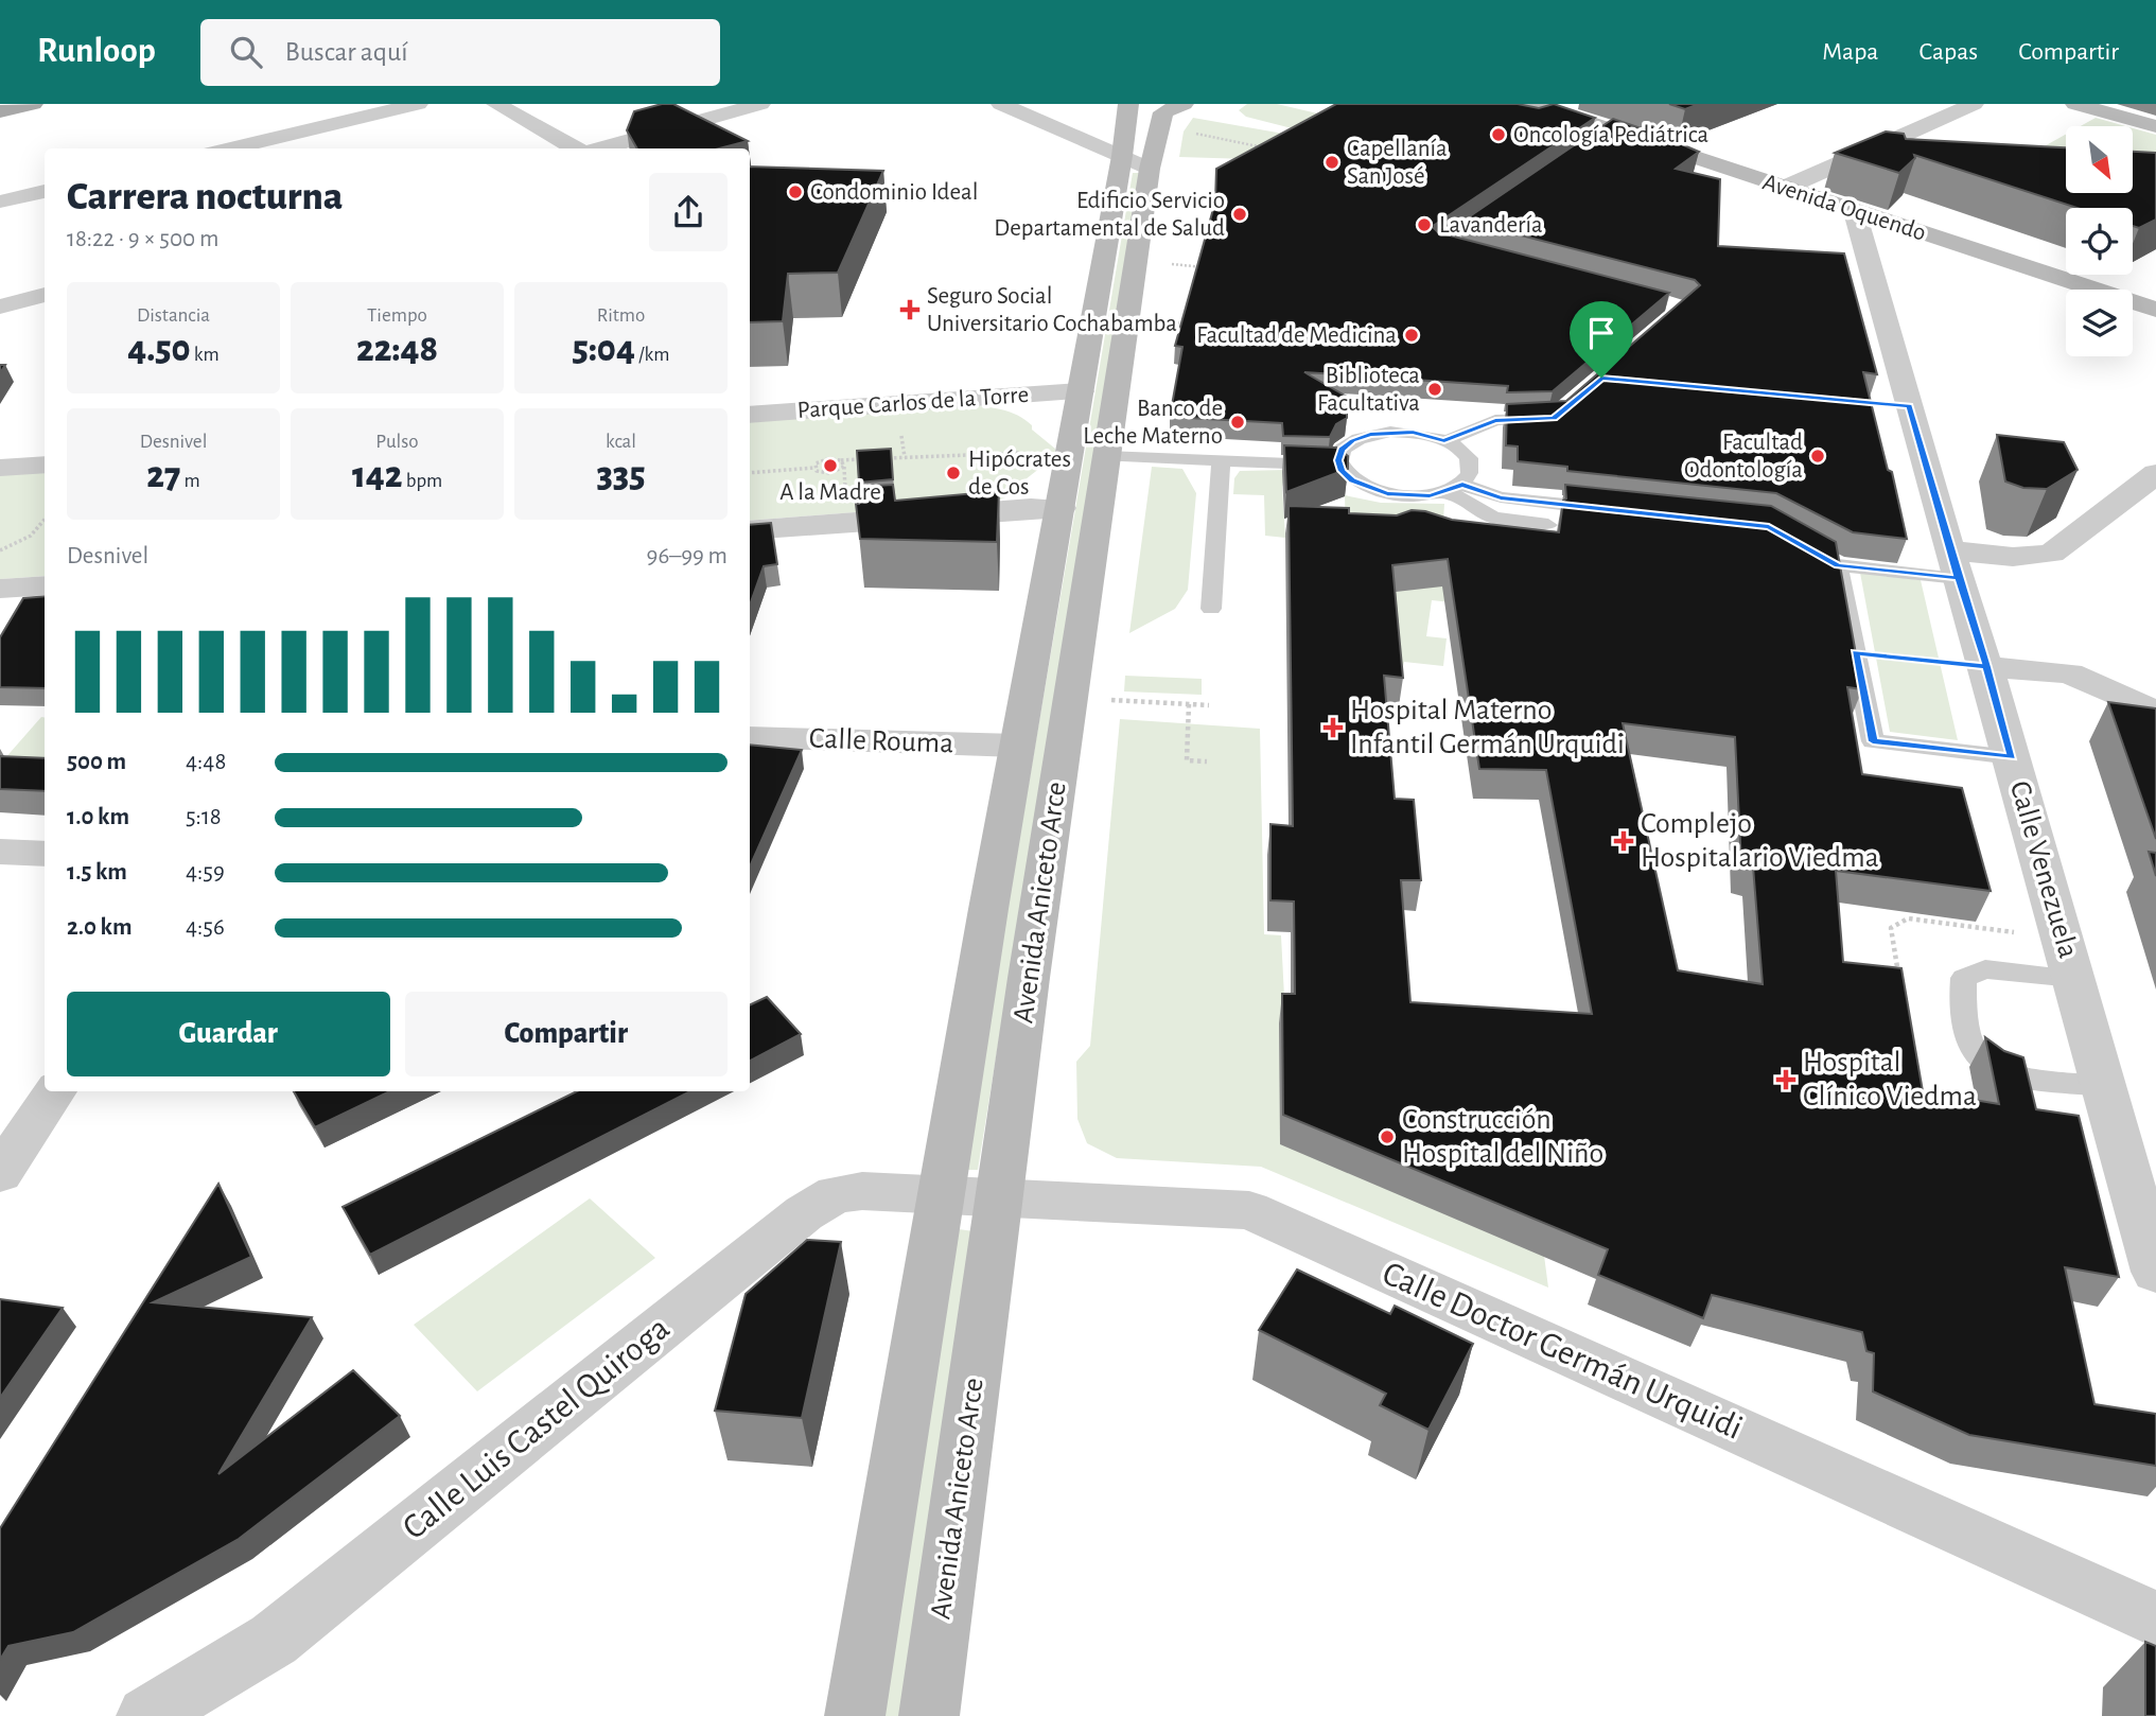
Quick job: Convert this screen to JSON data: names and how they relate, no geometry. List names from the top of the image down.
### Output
{
  "streets": {
    "main road": ["Avenida Oquendo", "Avenida Aniceto Arce"],
    "street": [
      "Parque Carlos de la Torre",
      "Calle Rouma",
      "Calle Venezuela",
      "Calle Doctor Germán Urquidi",
      "Calle Luis Castel Quiroga"
    ]
  },
  "crossings": [
    ["Avenida Oquendo", "Calle Venezuela"],
    ["Parque Carlos de la Torre", "Avenida Aniceto Arce"],
    ["Calle Rouma", "Avenida Aniceto Arce"],
    ["Avenida Aniceto Arce", "Calle Doctor Germán Urquidi"],
    ["Avenida Aniceto Arce", "Calle Luis Castel Quiroga"],
    ["Calle Doctor Germán Urquidi", "Calle Luis Castel Quiroga"]
  ],
  "places": {
    "other": [
      "Oncología Pediátrica",
      "Capellanía San José",
      "Condominio Ideal",
      "Edificio Servicio Departamental de Salud",
      "Lavandería",
      "Facultad de Medicina",
      "Biblioteca Facultativa",
      "Banco de Leche Materno",
      "Facultad Odontología",
      "A la Madre",
      "Hipócrates de Cos",
      "Construcción Hospital del Niño"
    ],
    "health": [
      "Seguro Social Universitario Cochabamba",
      "Hospital Materno Infantil Germán Urquidi",
      "Complejo Hospitalario Viedma",
      "Hospital Clínico Viedma"
    ]
  },
  "north": "bottom right",
  "page": {
    "header": "Runloop",
    "search": "Buscar aquí",
    "nav": ["Mapa", "Capas", "Compartir"],
    "heading": ["Carrera nocturna", "18:22 · 9 × 500 m"],
    "stats": [
      ["Distancia", "4.50 km"],
      ["Tiempo", "22:48"],
      ["Ritmo", "5:04 /km"],
      ["Desnivel", "27 m"],
      ["Pulso", "142 bpm"],
      ["kcal", "335"]
    ],
    "chart": ["Desnivel", "96–99 m"],
    "list": [
      {
        "name": "500 m",
        "note": "4:48"
      },
      {
        "name": "1.0 km",
        "note": "5:18"
      },
      {
        "name": "1.5 km",
        "note": "4:59"
      },
      {
        "name": "2.0 km",
        "note": "4:56"
      }
    ],
    "buttons": ["Guardar", "Compartir"]
  }
}
